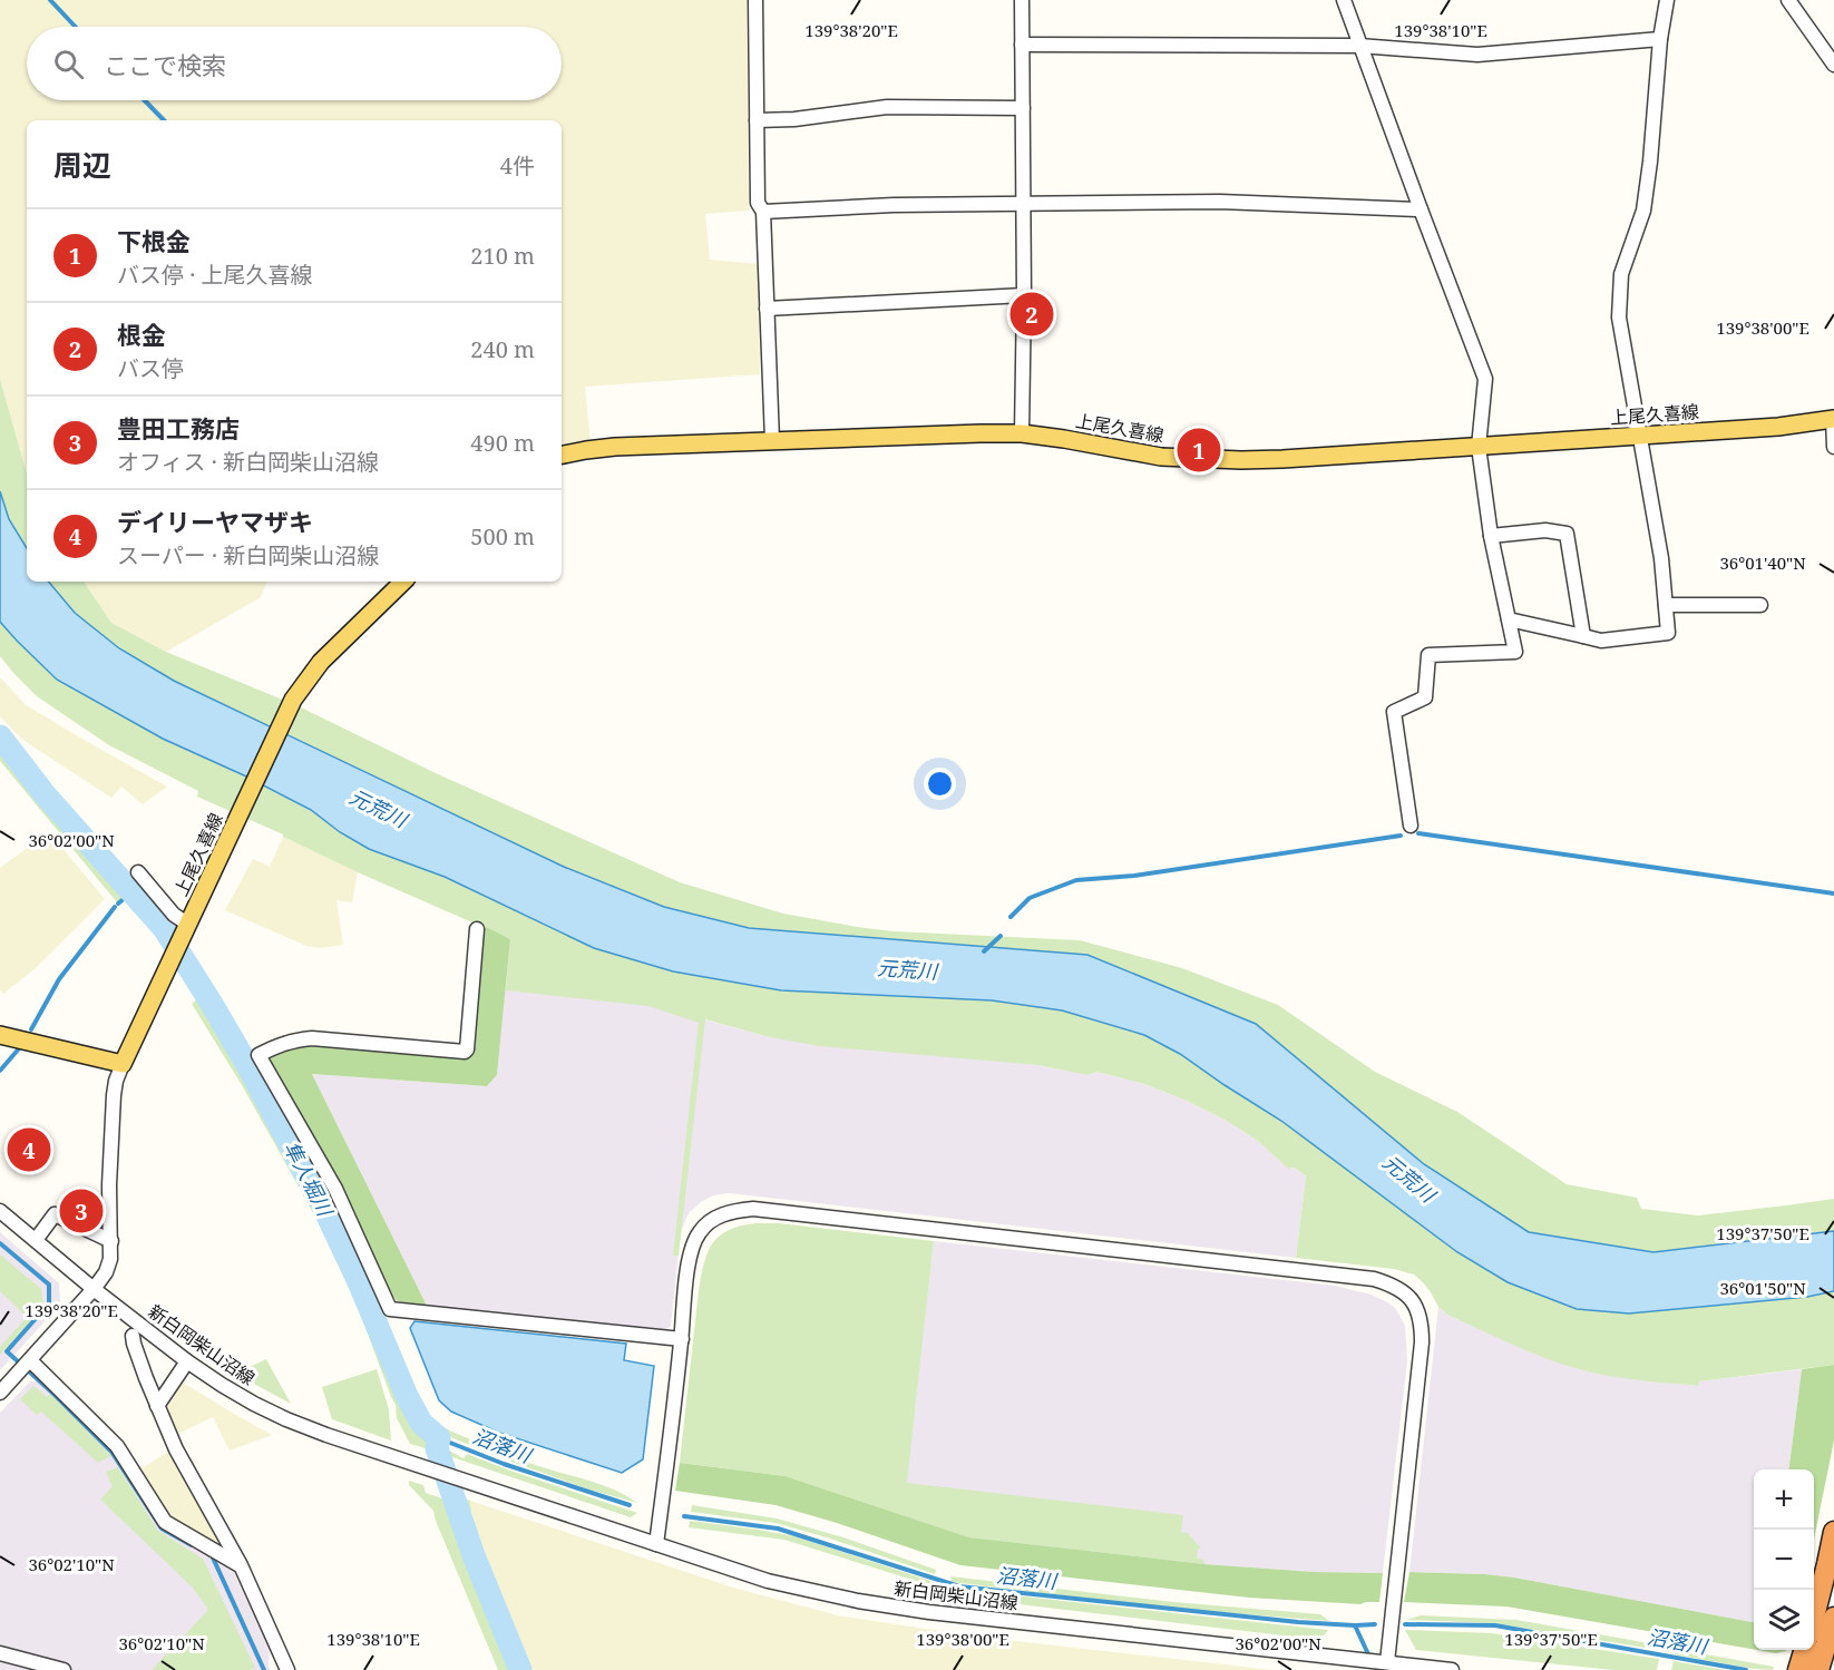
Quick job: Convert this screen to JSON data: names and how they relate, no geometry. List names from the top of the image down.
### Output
{
  "streets": {
    "main road": ["上尾久喜線"],
    "street": ["新白岡柴山沼線"]
  },
  "water": ["元荒川", "隼人堀川", "沼落川"],
  "page": {
    "search": "ここで検索",
    "heading": ["周辺", "4件"],
    "list": [
      {
        "mark": "1",
        "name": "下根金",
        "note": "バス停 · 上尾久喜線",
        "value": "210 m"
      },
      {
        "mark": "2",
        "name": "根金",
        "note": "バス停",
        "value": "240 m"
      },
      {
        "mark": "3",
        "name": "豊田工務店",
        "note": "オフィス · 新白岡柴山沼線",
        "value": "490 m"
      },
      {
        "mark": "4",
        "name": "デイリーヤマザキ",
        "note": "スーパー · 新白岡柴山沼線",
        "value": "500 m"
      }
    ],
    "pins": [
      "2",
      "1",
      "4",
      "3"
    ],
    "map_buttons": ["+", "−"]
  },
  "coordinates": [
    "139°38'10\"E",
    "139°38'20\"E",
    "139°38'00\"E",
    "36°01'40\"N",
    "36°02'00\"N",
    "139°37'50\"E",
    "36°01'50\"N",
    "36°02'10\"N"
  ]
}
